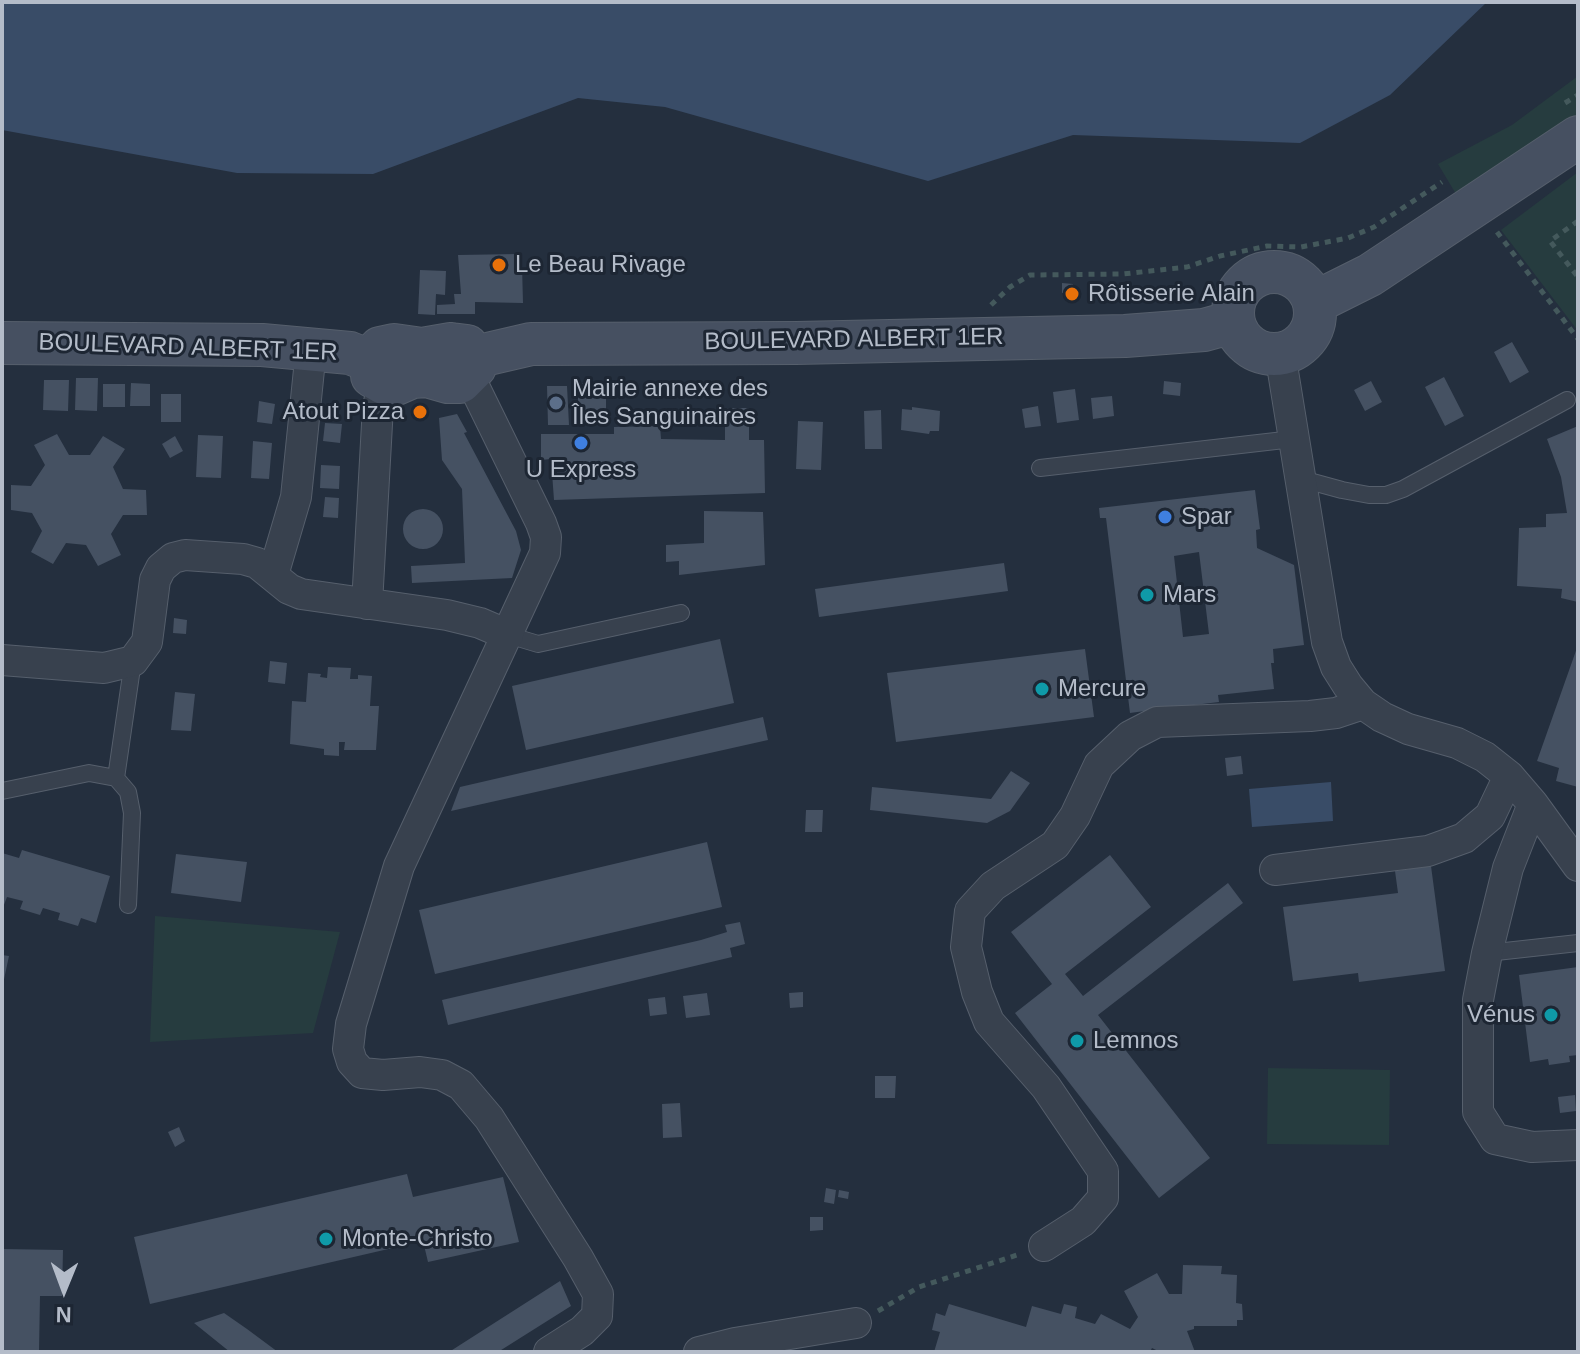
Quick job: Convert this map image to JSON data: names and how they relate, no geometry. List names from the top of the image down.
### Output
{
  "streets": {
    "main road": ["BOULEVARD ALBERT 1ER"]
  },
  "places": [
    "Le Beau Rivage",
    "Rôtisserie Alain",
    "Mairie annexe des Îles Sanguinaires",
    "Atout Pizza",
    "U Express",
    "Spar",
    "Mars",
    "Mercure",
    "Vénus",
    "Lemnos",
    "Monte-Christo"
  ],
  "north": "bottom"
}
